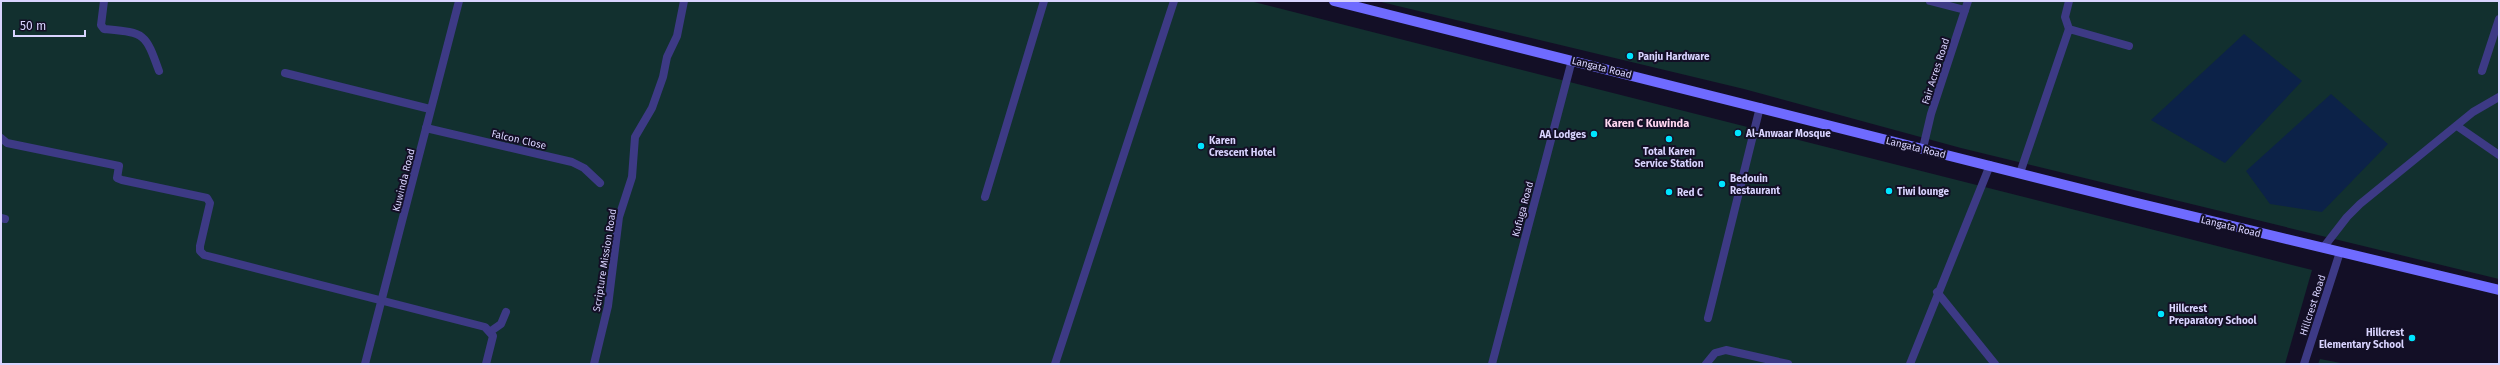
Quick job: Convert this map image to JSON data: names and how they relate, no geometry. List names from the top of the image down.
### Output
{
  "streets": {
    "main road": ["Langata Road"],
    "street": [
      "Fair Acres Road",
      "Falcon Close",
      "Kuwinda Road",
      "Kufuga Road",
      "Scripture Mission Road",
      "Hillcrest Road"
    ]
  },
  "crossings": [
    ["Langata Road", "Fair Acres Road"],
    ["Langata Road", "Kufuga Road"],
    ["Langata Road", "Hillcrest Road"],
    ["Falcon Close", "Kuwinda Road"]
  ],
  "districts": ["Karen C Kuwinda"],
  "places": [
    "Panju Hardware",
    "Al-Anwaar Mosque",
    "AA Lodges",
    "Total Karen Service Station",
    "Karen Crescent Hotel",
    "Bedouin Restaurant",
    "Tiwi lounge",
    "Red C",
    "Hillcrest Preparatory School",
    "Hillcrest Elementary School"
  ],
  "scale_bar": "50 m"
}
